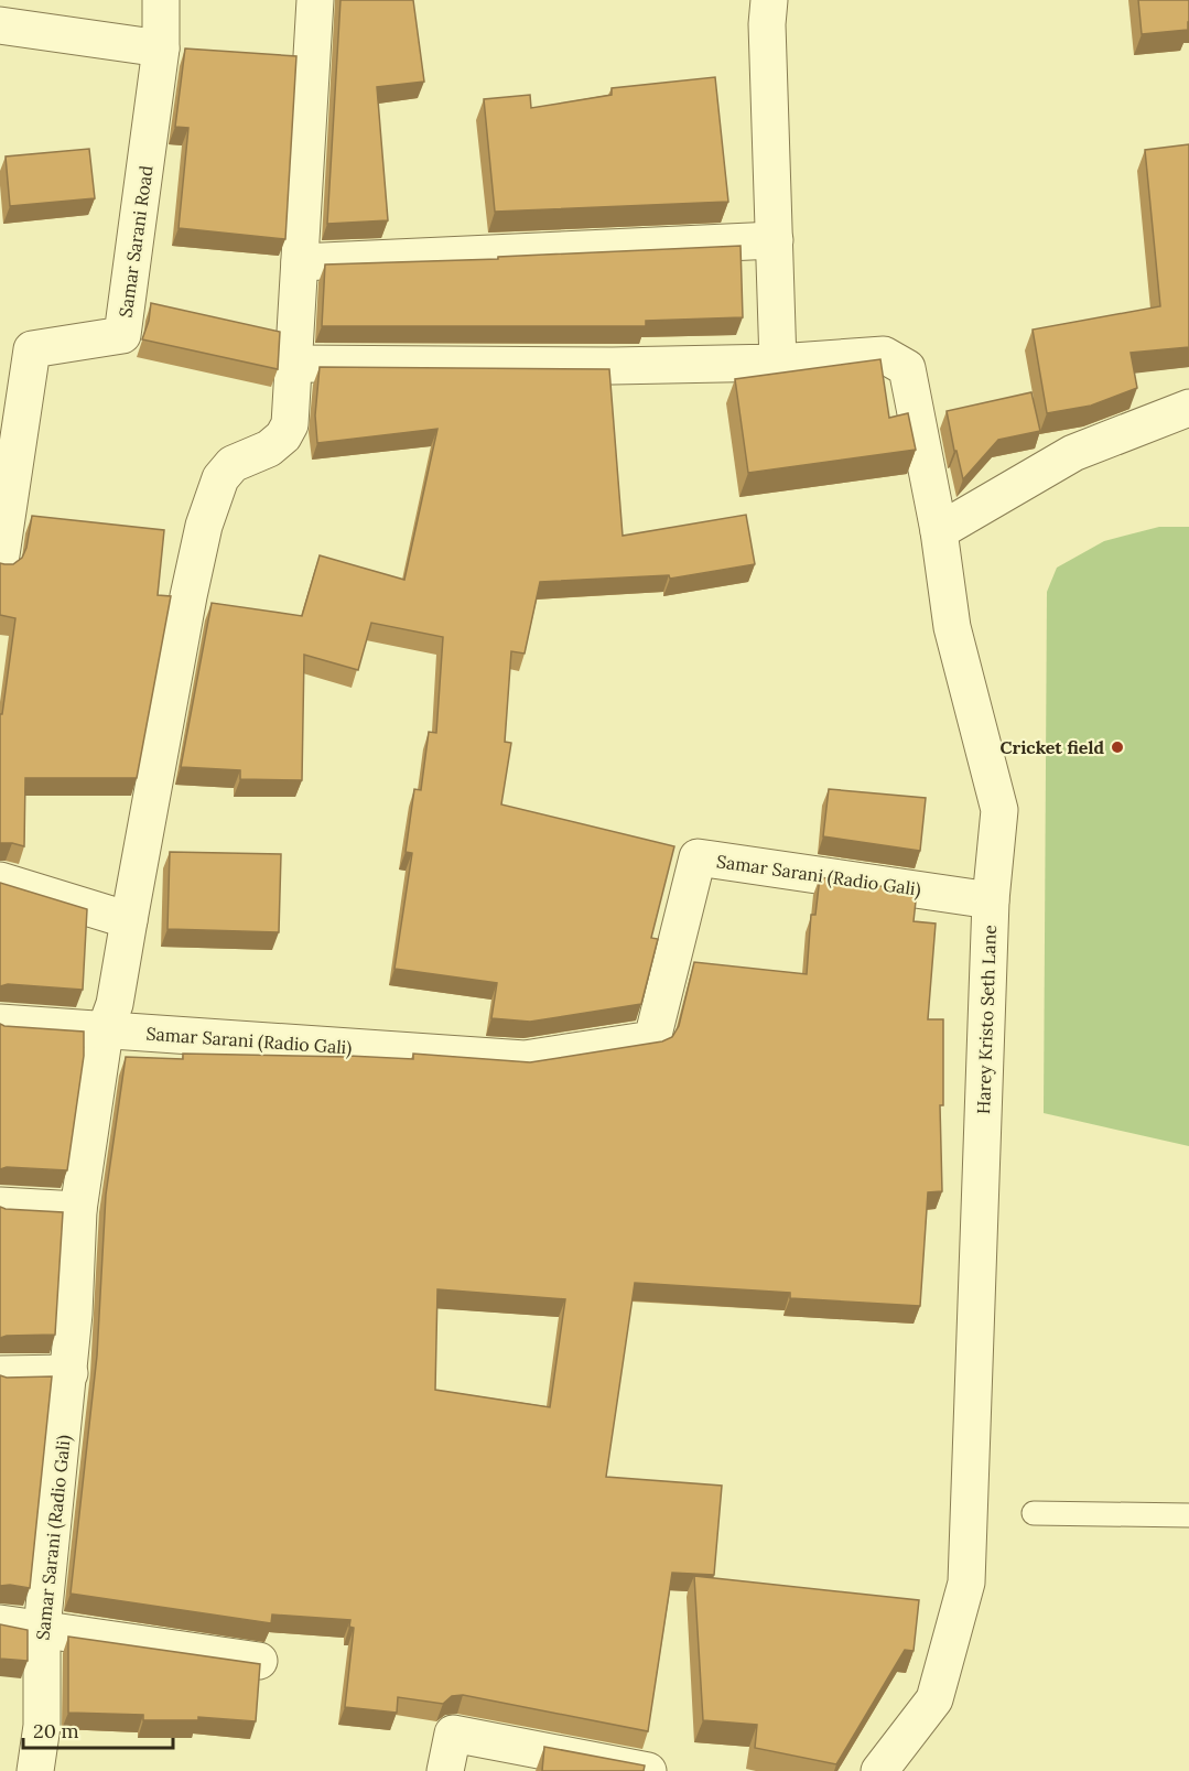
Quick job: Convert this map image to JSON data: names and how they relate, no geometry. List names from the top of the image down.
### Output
{
  "streets": {
    "street": ["Samar Sarani Road", "Samar Sarani (Radio Gali)", "Harey Kristo Seth Lane"]
  },
  "crossings": [
    ["Samar Sarani (Radio Gali)", "Harey Kristo Seth Lane"]
  ],
  "places": ["Cricket field"],
  "scale_bar": "20 m"
}
